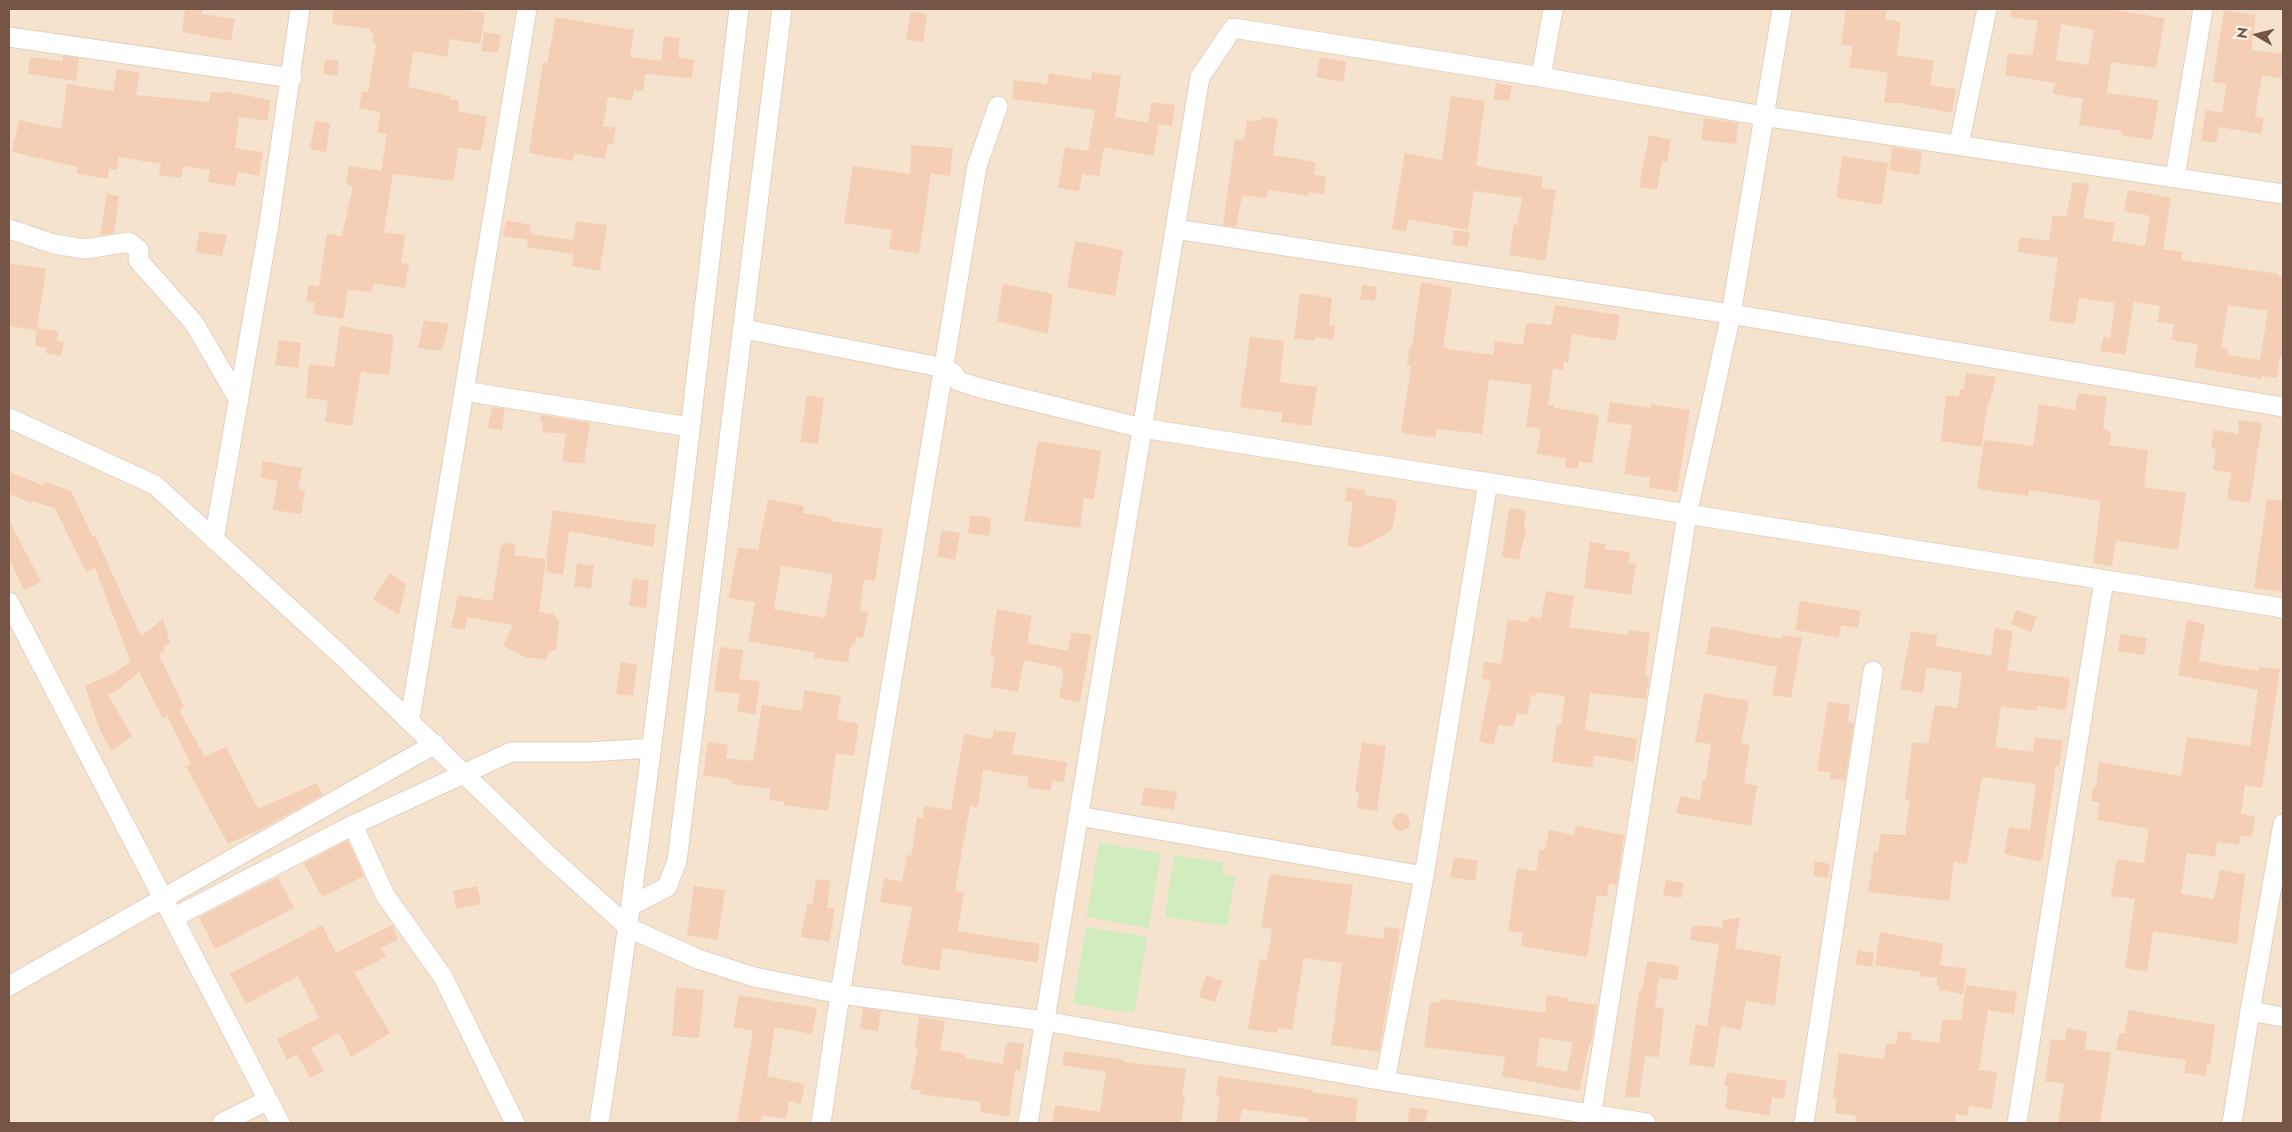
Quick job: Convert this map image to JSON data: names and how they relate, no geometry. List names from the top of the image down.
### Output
{
  "north": "left"
}
